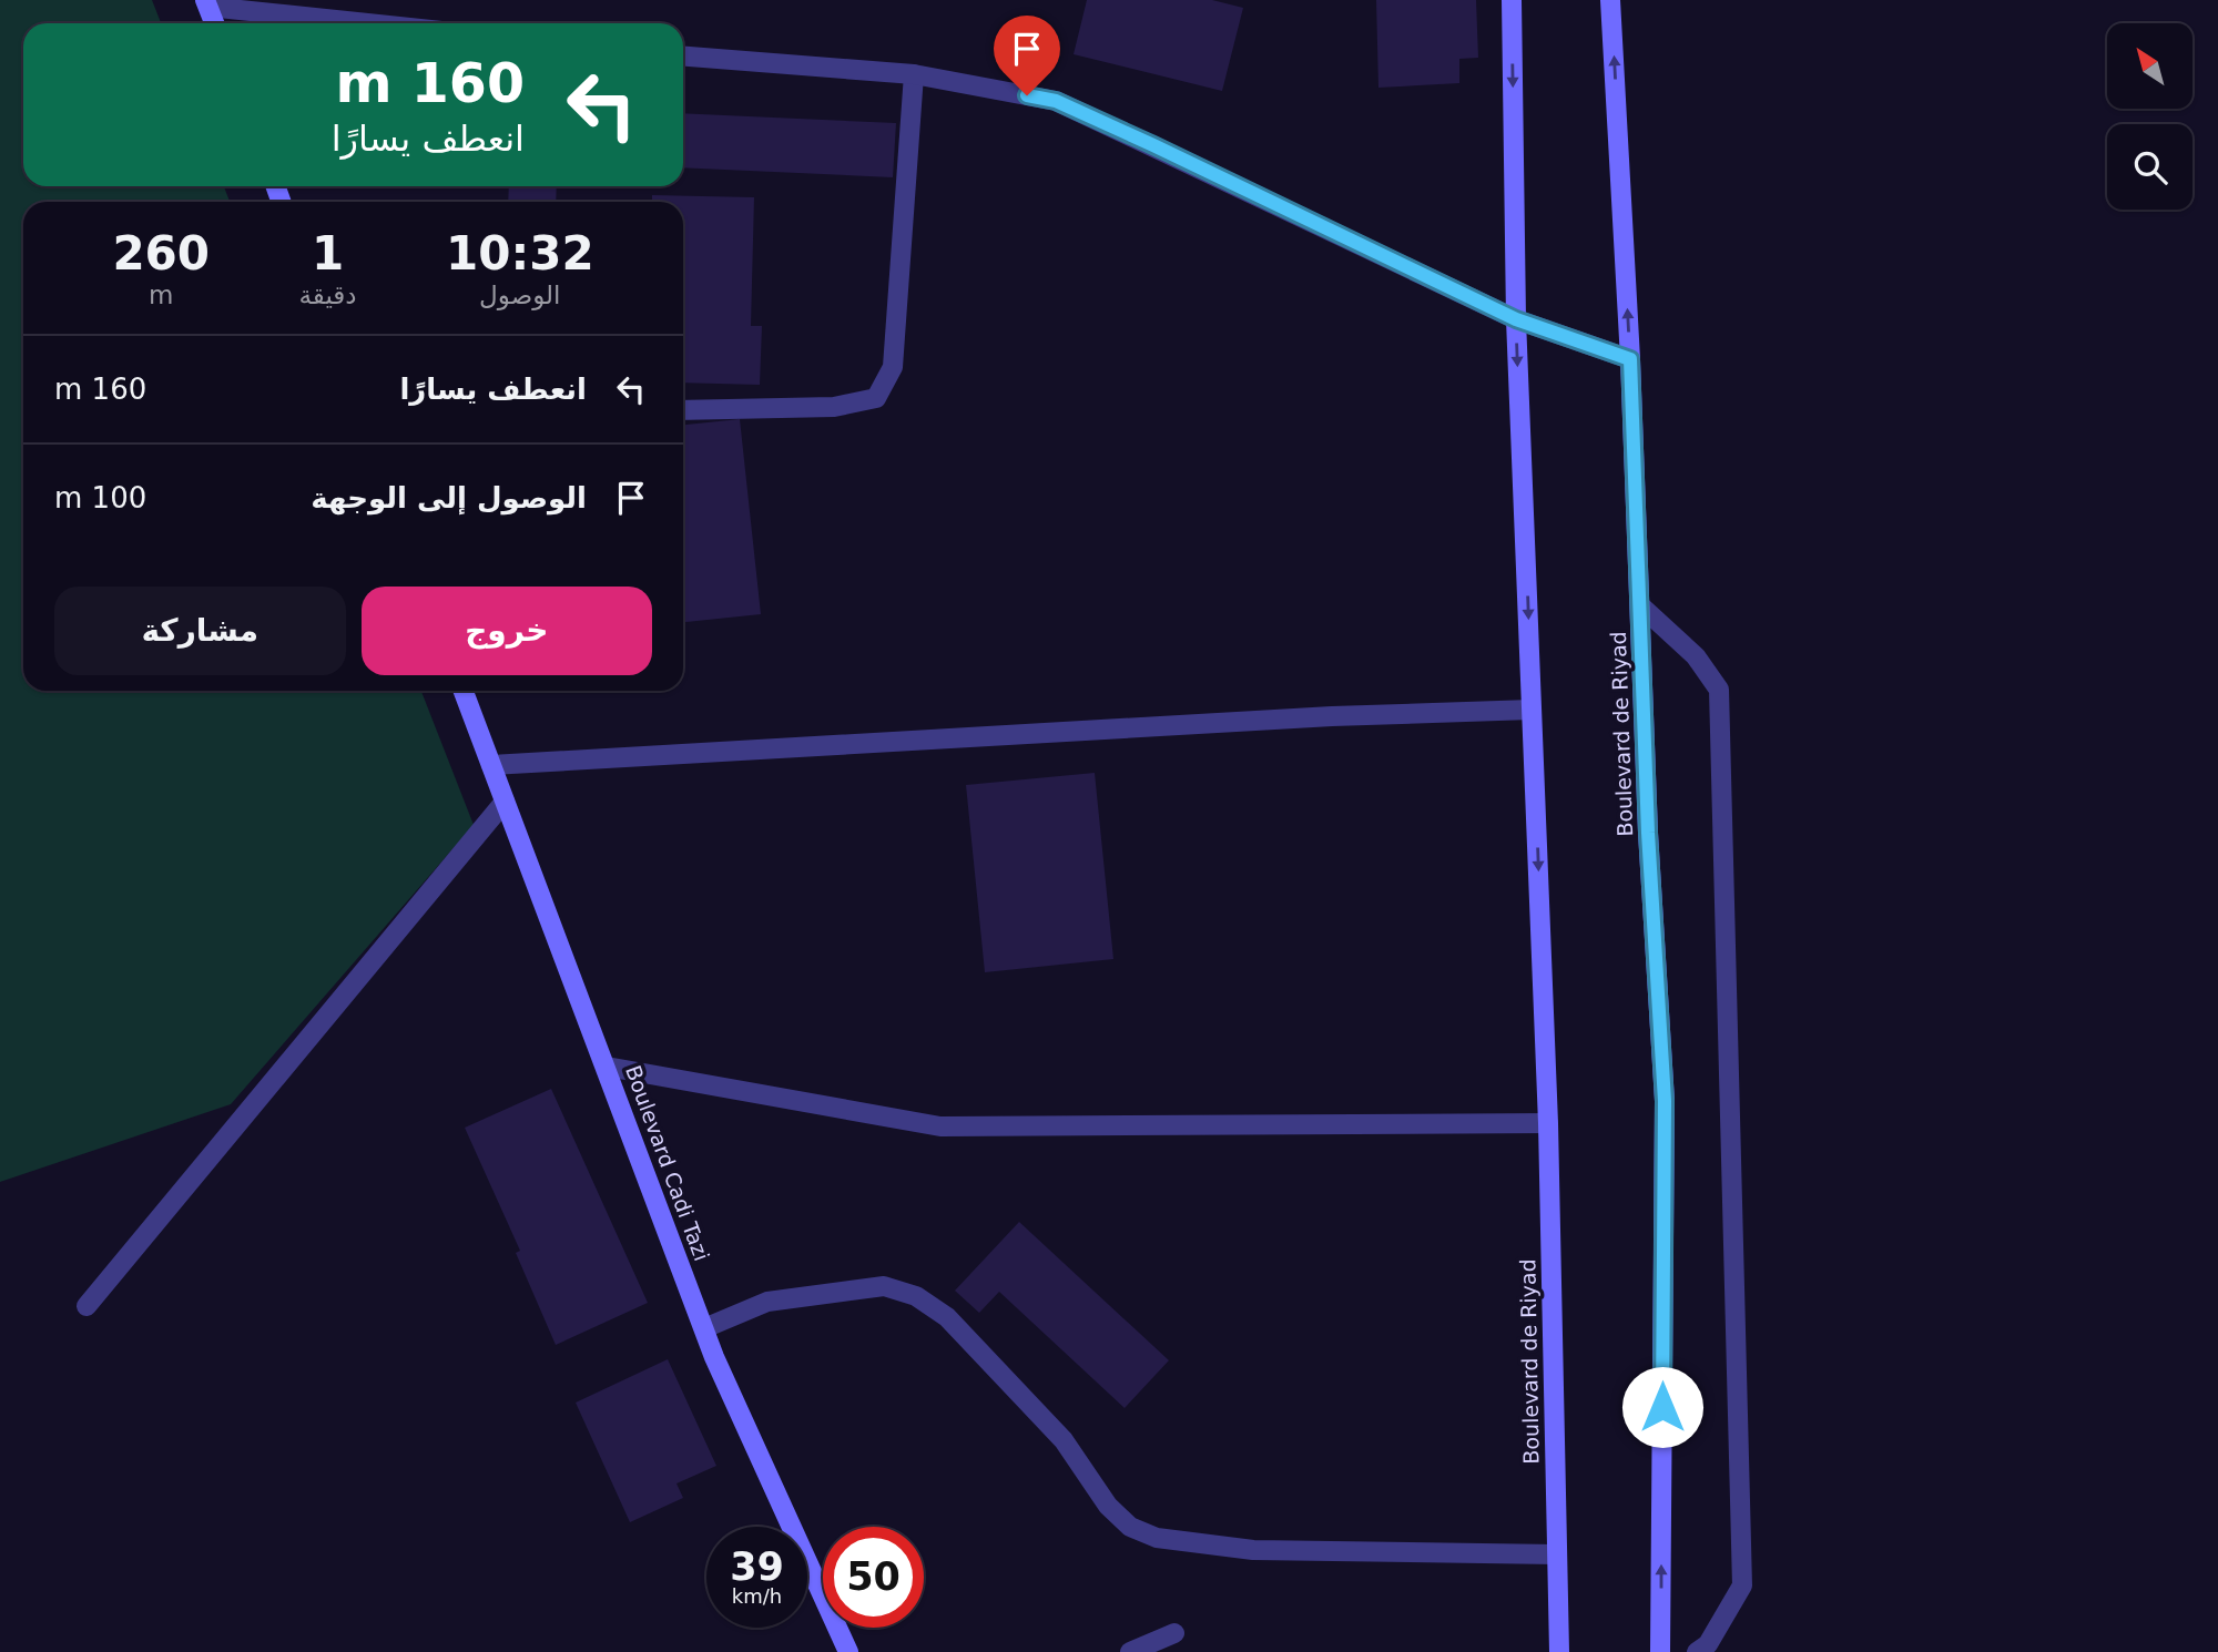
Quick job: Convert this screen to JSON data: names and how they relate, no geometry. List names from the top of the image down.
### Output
{
  "streets": {
    "main road": ["Boulevard de Riyad", "Boulevard Cadi Tazi"]
  },
  "north": "top left",
  "page": {
    "turn": ["160 m", "انعطف يسارًا"],
    "eta": [
      "10:32",
      "الوصول",
      "1",
      "دقيقة",
      "260",
      "m"
    ],
    "list": [
      {
        "name": "انعطف يسارًا",
        "value": "160 m"
      },
      {
        "name": "الوصول إلى الوجهة",
        "value": "100 m"
      }
    ],
    "buttons": ["خروج", "مشاركة"],
    "speed": "39 km/h",
    "limit": "50"
  }
}
